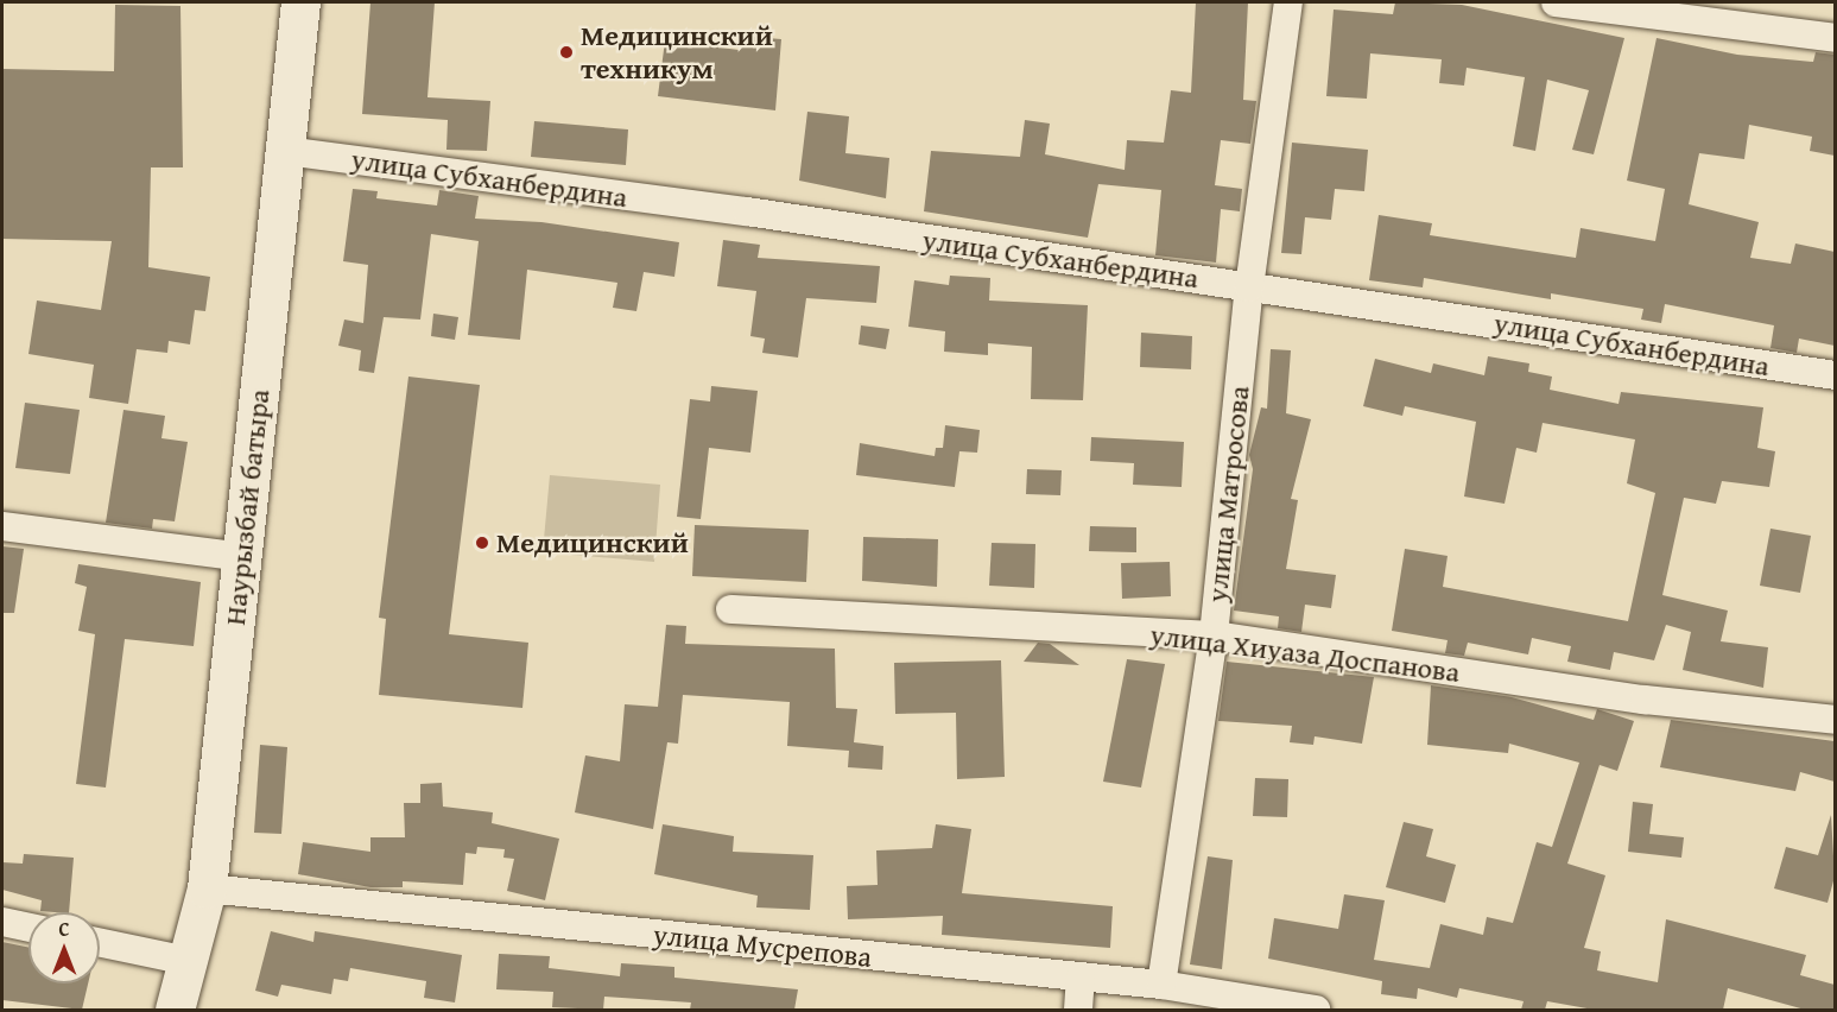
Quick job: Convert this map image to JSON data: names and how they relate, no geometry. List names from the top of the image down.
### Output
{
  "streets": {
    "main road": ["Наурызбай батыра"],
    "street": [
      "улица Субханбердина",
      "улица Матросова",
      "улица Хиуаза Доспанова",
      "улица Мусрепова"
    ]
  },
  "crossings": [
    ["улица Субханбердина", "улица Матросова"],
    ["улица Субханбердина", "Наурызбай батыра"],
    ["улица Матросова", "улица Хиуаза Доспанова"],
    ["улица Матросова", "улица Мусрепова"],
    ["Наурызбай батыра", "улица Мусрепова"]
  ],
  "places": ["Медицинский техникум", "Медицинский"],
  "north": "top"
}
